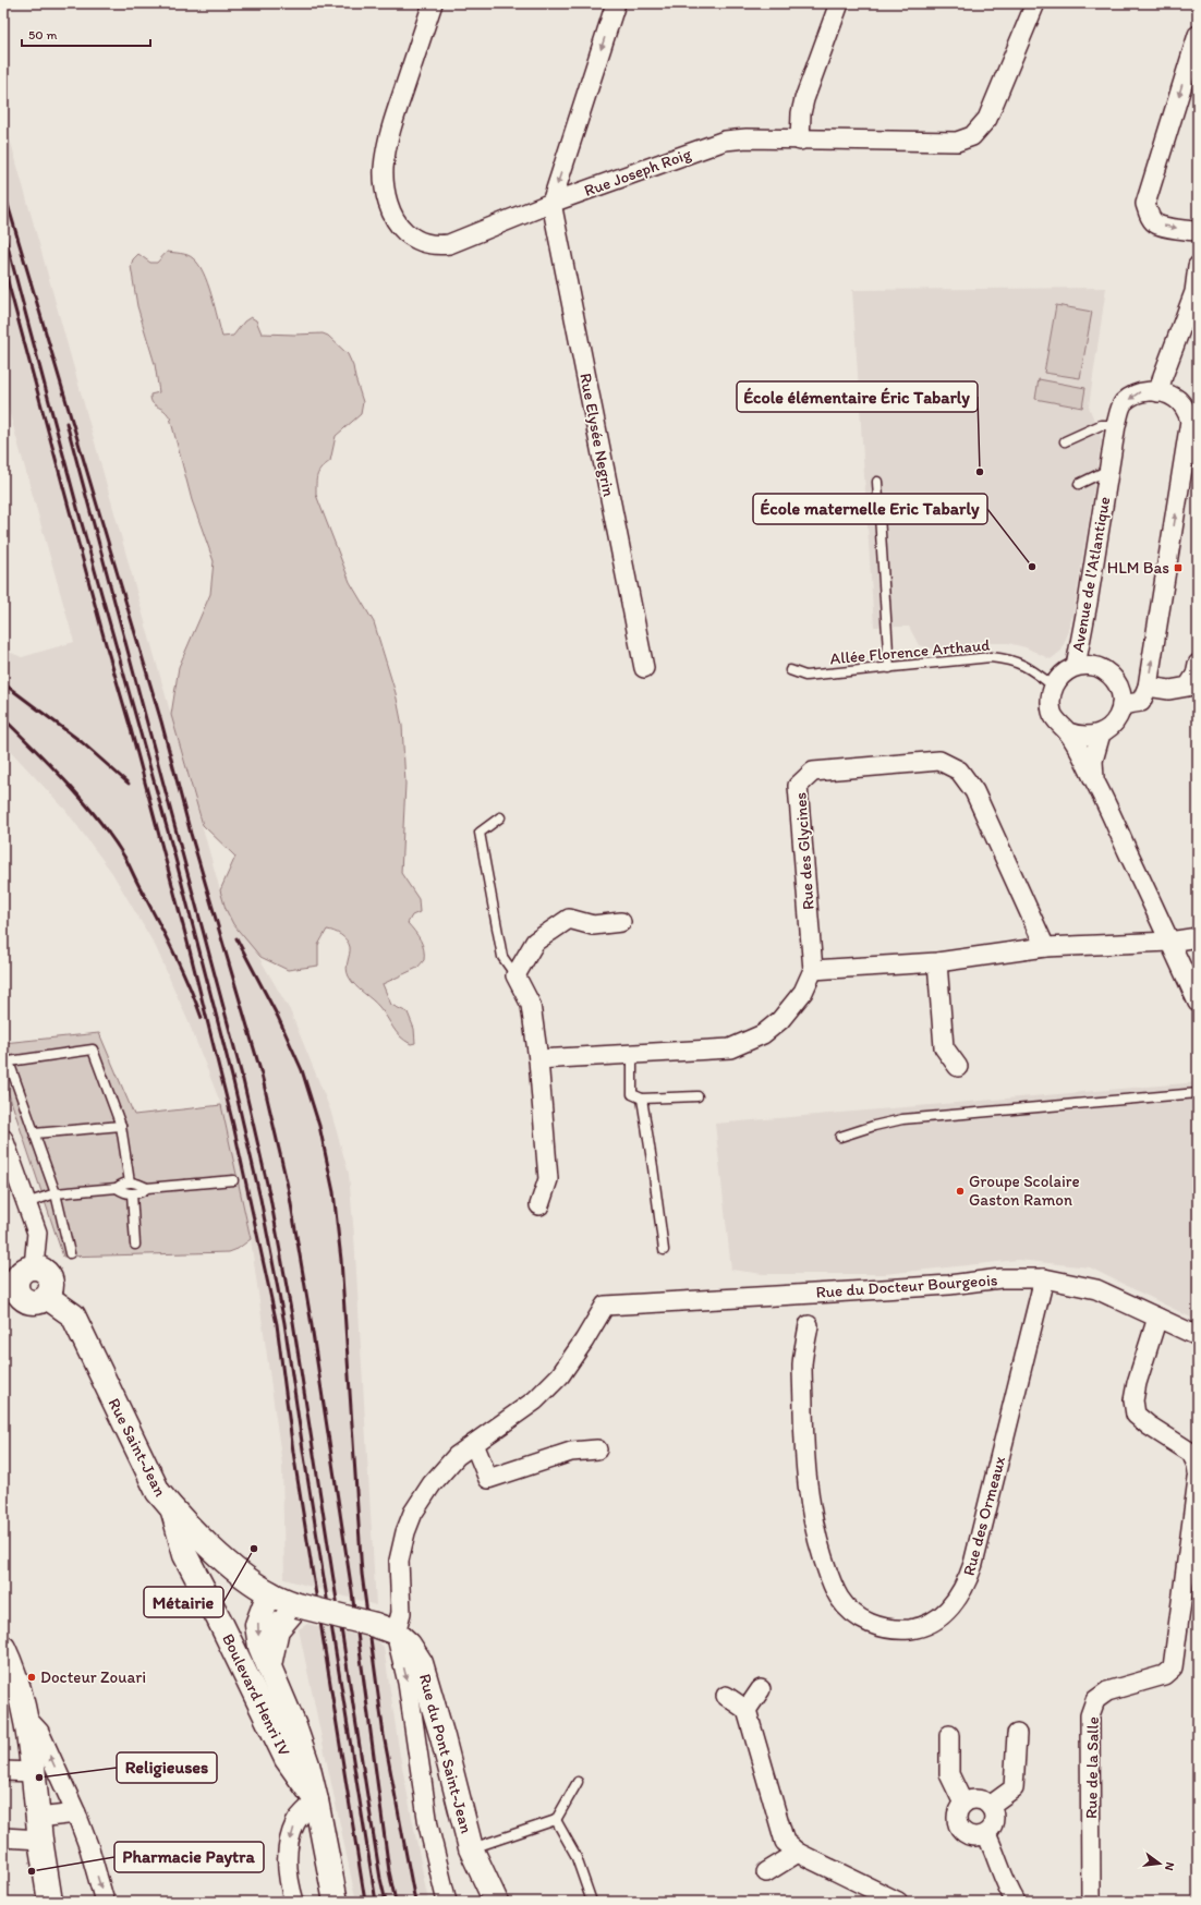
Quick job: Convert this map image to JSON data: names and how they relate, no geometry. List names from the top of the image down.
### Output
{
  "streets": {
    "street": [
      "Rue Joseph Roig",
      "Rue Elysée Negrin",
      "Avenue de l'Atlantique",
      "Rue des Glycines",
      "Rue du Docteur Bourgeois",
      "Rue Saint-Jean",
      "Rue des Ormeaux",
      "Boulevard Henri IV",
      "Rue du Pont Saint-Jean",
      "Rue de la Salle"
    ],
    "lane": ["Allée Florence Arthaud"]
  },
  "crossings": [
    ["Rue Joseph Roig", "Rue Elysée Negrin"],
    ["Avenue de l'Atlantique", "Allée Florence Arthaud"],
    ["Rue du Docteur Bourgeois", "Rue des Ormeaux"],
    ["Rue Saint-Jean", "Boulevard Henri IV"],
    ["Rue Saint-Jean", "Rue du Pont Saint-Jean"]
  ],
  "places": {
    "other": [
      "École élémentaire Éric Tabarly",
      "École maternelle Eric Tabarly",
      "Groupe Scolaire Gaston Ramon",
      "Métairie",
      "Docteur Zouari",
      "Religieuses",
      "Pharmacie Paytra"
    ],
    "transit": ["HLM Bas"]
  },
  "scale_bar": "50 m",
  "north": "right"
}
